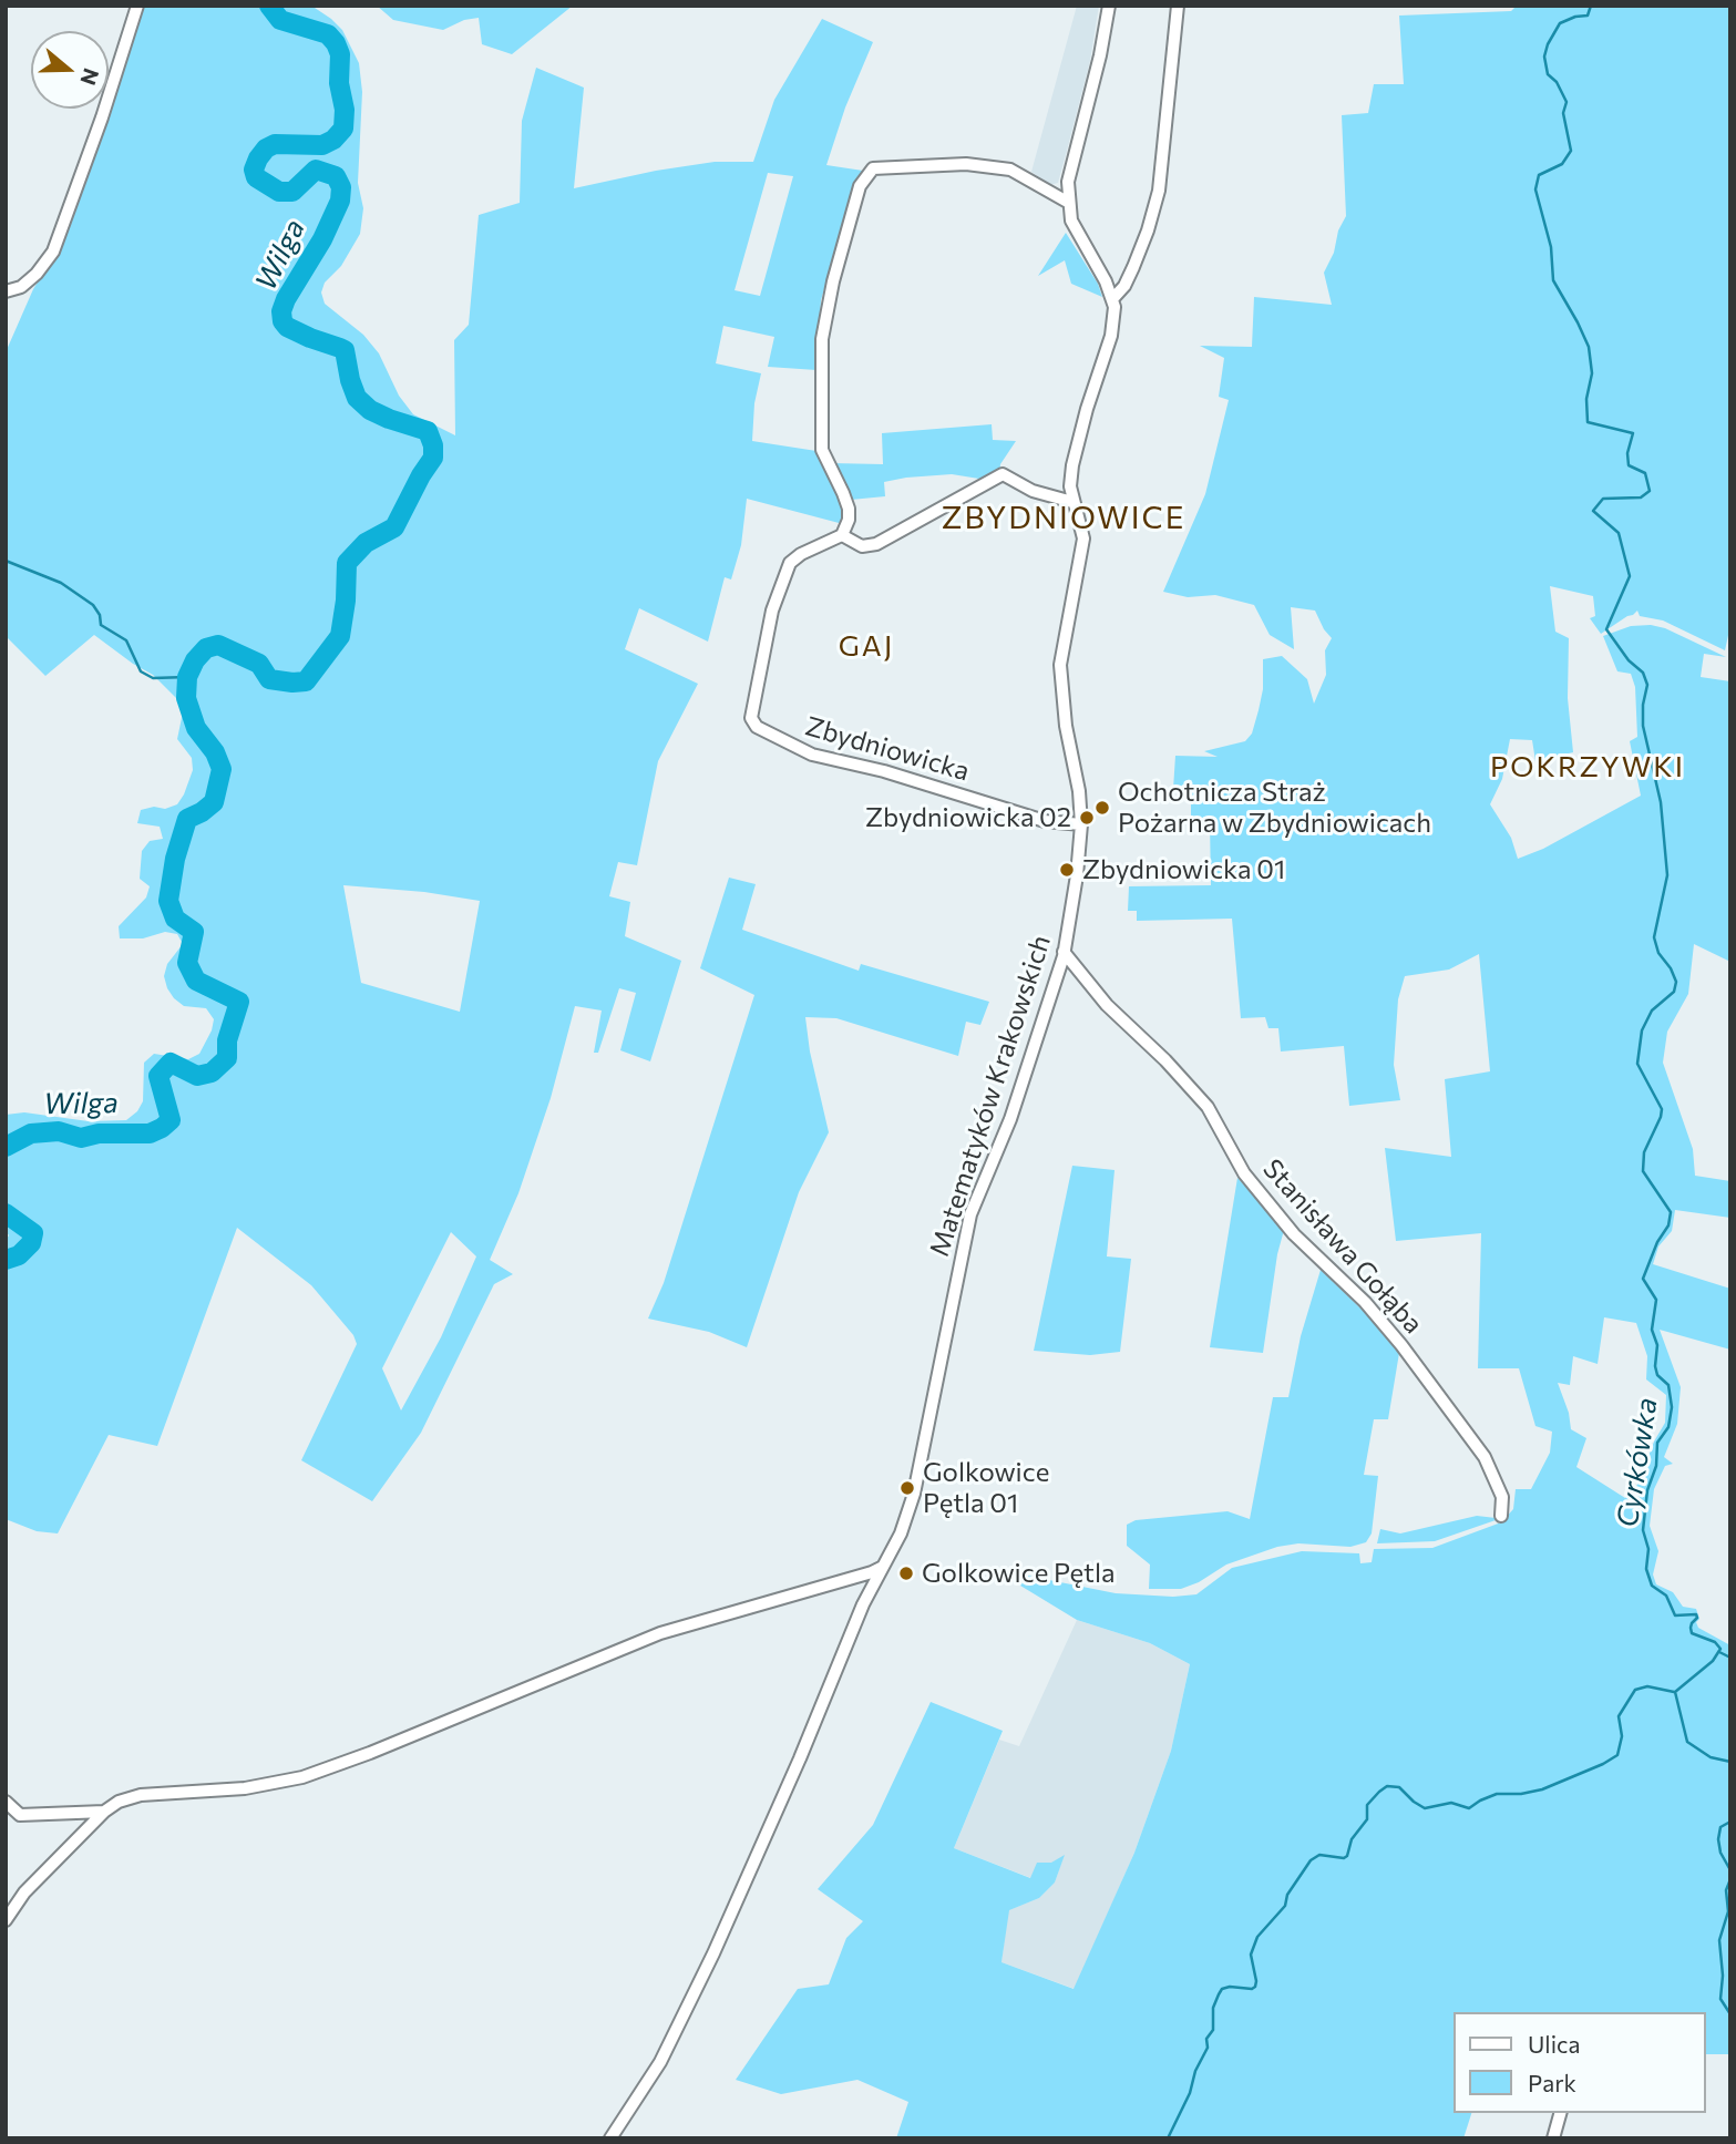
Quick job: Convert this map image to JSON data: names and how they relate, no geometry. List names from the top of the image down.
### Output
{
  "streets": {
    "street": ["Zbydniowicka", "Matematyków Krakowskich", "Stanisława Gołąba"]
  },
  "crossings": [
    ["Zbydniowicka", "Matematyków Krakowskich"],
    ["Matematyków Krakowskich", "Stanisława Gołąba"]
  ],
  "districts": ["ZBYDNIOWICE", "GAJ", "POKRZYWKI"],
  "water": ["Wilga", "Cyrkówka"],
  "places": [
    "Ochotnicza Straż Pożarna w Zbydniowicach",
    "Zbydniowicka 02",
    "Zbydniowicka 01",
    "Golkowice Pętla 01",
    "Golkowice Pętla"
  ],
  "legend": ["Ulica", "Park"],
  "north": "right"
}
